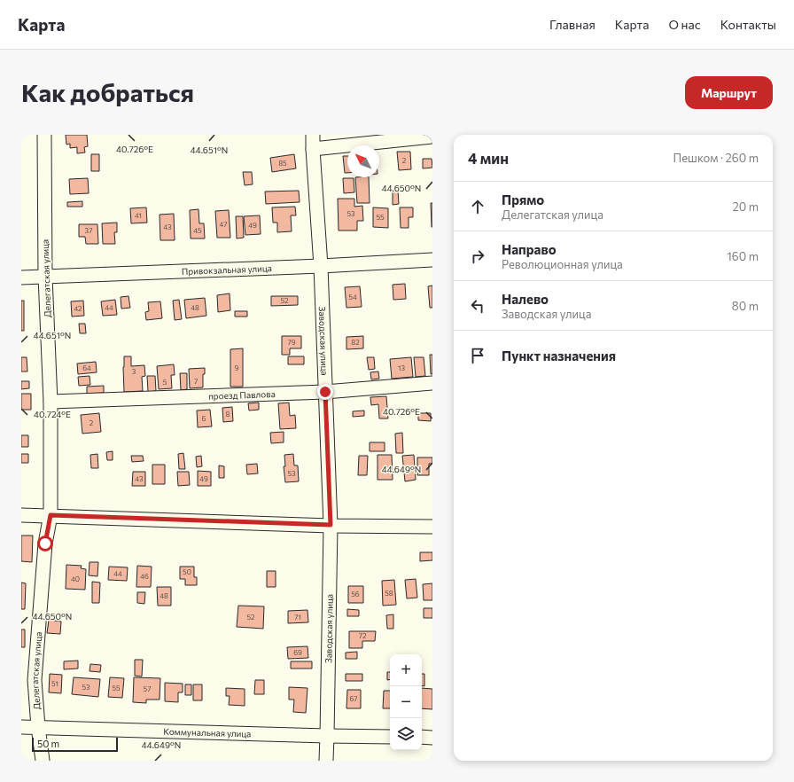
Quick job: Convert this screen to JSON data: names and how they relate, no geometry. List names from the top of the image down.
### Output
{
  "streets": {
    "street": [
      "Привокзальная улица",
      "Делегатская улица",
      "Заводская улица",
      "проезд Павлова",
      "Коммунальная улица"
    ]
  },
  "crossings": [
    ["Привокзальная улица", "Делегатская улица"],
    ["Привокзальная улица", "Заводская улица"],
    ["Делегатская улица", "проезд Павлова"],
    ["Делегатская улица", "Коммунальная улица"],
    ["Заводская улица", "проезд Павлова"],
    ["Заводская улица", "Коммунальная улица"]
  ],
  "house_numbers": [
    "2",
    "85",
    "53",
    "41",
    "55",
    "47",
    "49",
    "43",
    "37",
    "45",
    "54",
    "52",
    "44",
    "48",
    "42",
    "79",
    "82",
    "64",
    "9",
    "13",
    "3",
    "7",
    "5",
    "8",
    "6",
    "2",
    "53",
    "43",
    "49",
    "50",
    "44",
    "46",
    "40",
    "58",
    "56",
    "48",
    "52",
    "71",
    "72",
    "69",
    "51",
    "53",
    "55",
    "57",
    "67"
  ],
  "scale_bar": "50 m",
  "north": "top left",
  "page": {
    "header": "Карта",
    "nav": [
      "Главная",
      "Карта",
      "О нас",
      "Контакты"
    ],
    "buttons": "Маршрут",
    "title": "Как добраться",
    "heading": ["4 мин", "Пешком · 260 m"],
    "list": [
      ["Прямо", "Делегатская улица", "20 m"],
      ["Направо", "Революционная улица", "160 m"],
      ["Налево", "Заводская улица", "80 m"],
      "Пункт назначения"
    ],
    "map_buttons": ["+", "−"],
    "scale": "50 m"
  },
  "coordinates": [
    "40.726°E",
    "44.651°N",
    "44.650°N",
    "40.724°E",
    "44.649°N"
  ]
}
